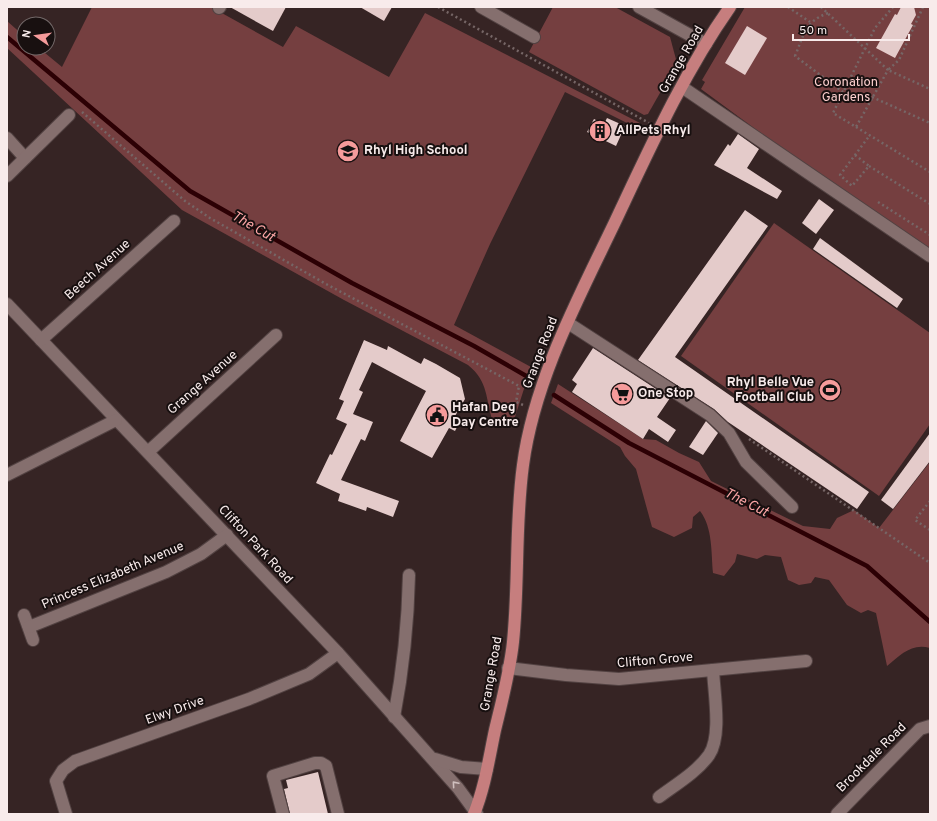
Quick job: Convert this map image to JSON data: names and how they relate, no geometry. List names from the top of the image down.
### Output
{
  "streets": {
    "main road": ["Grange Road"],
    "street": [
      "Beech Avenue",
      "Grange Avenue",
      "Clifton Park Road",
      "Princess Elizabeth Avenue",
      "Clifton Grove",
      "Elwy Drive",
      "Brookdale Road"
    ]
  },
  "crossings": [
    ["Grange Road", "Clifton Park Road"],
    ["Grange Road", "Clifton Grove"],
    ["Beech Avenue", "Clifton Park Road"],
    ["Grange Avenue", "Clifton Park Road"],
    ["Clifton Park Road", "Princess Elizabeth Avenue"],
    ["Clifton Park Road", "Elwy Drive"]
  ],
  "water": ["The Cut"],
  "parks": ["Coronation Gardens"],
  "places": {
    "building": ["AllPets Rhyl"],
    "school or university": ["Rhyl High School"],
    "sports": ["Rhyl Belle Vue Football Club"],
    "supermarket": ["One Stop"],
    "public building": ["Hafan Deg Day Centre"]
  },
  "scale_bar": "50 m",
  "north": "left"
}
